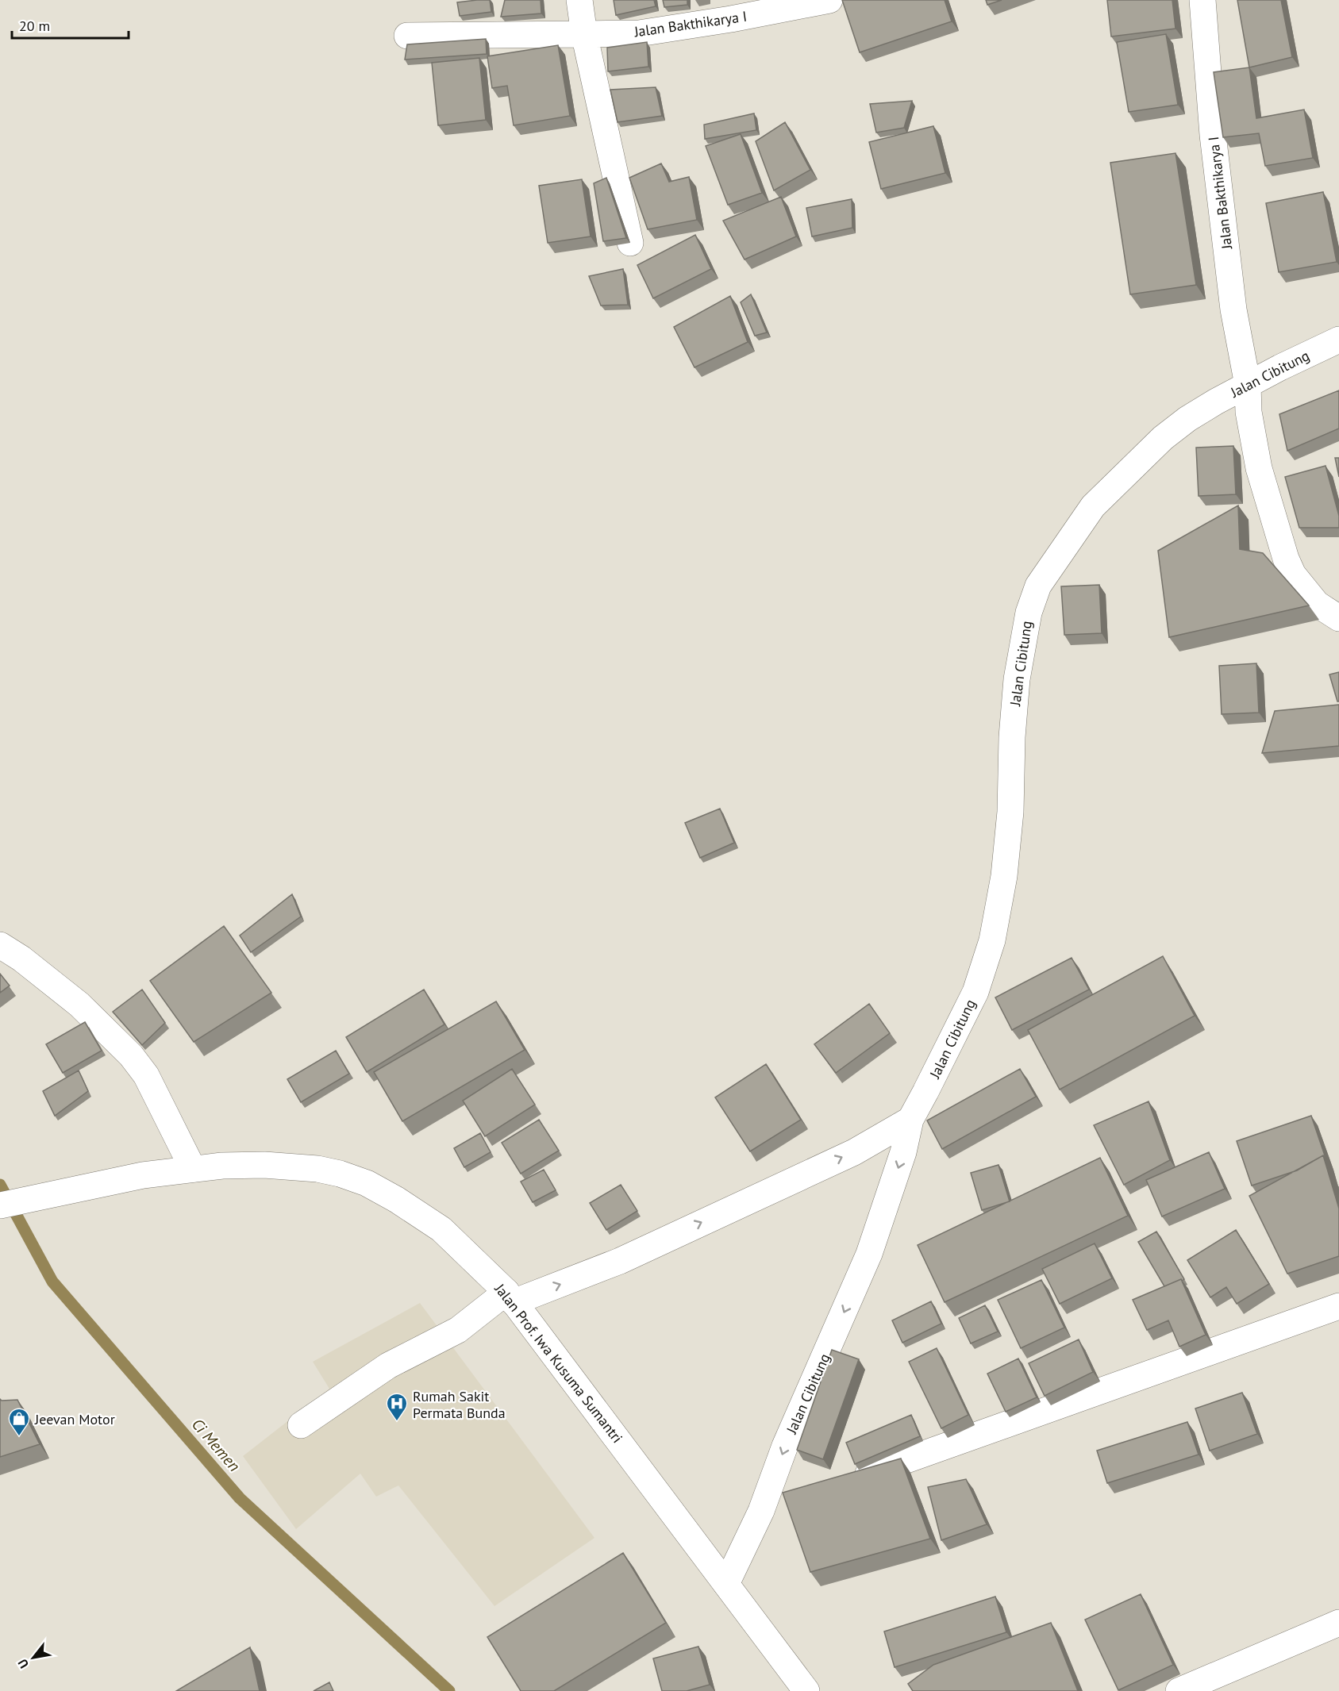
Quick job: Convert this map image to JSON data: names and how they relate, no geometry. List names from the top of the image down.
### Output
{
  "streets": {
    "street": ["Jalan Bakthikarya I", "Jalan Cibitung", "Jalan Prof. Iwa Kusuma Sumantri"]
  },
  "crossings": [
    ["Jalan Bakthikarya I", "Jalan Cibitung"],
    ["Jalan Cibitung", "Jalan Prof. Iwa Kusuma Sumantri"]
  ],
  "water": ["Ci Memen"],
  "places": {
    "hospital": ["Rumah Sakit Permata Bunda"],
    "shop": ["Jeevan Motor"]
  },
  "scale_bar": "20 m",
  "north": "bottom left"
}
